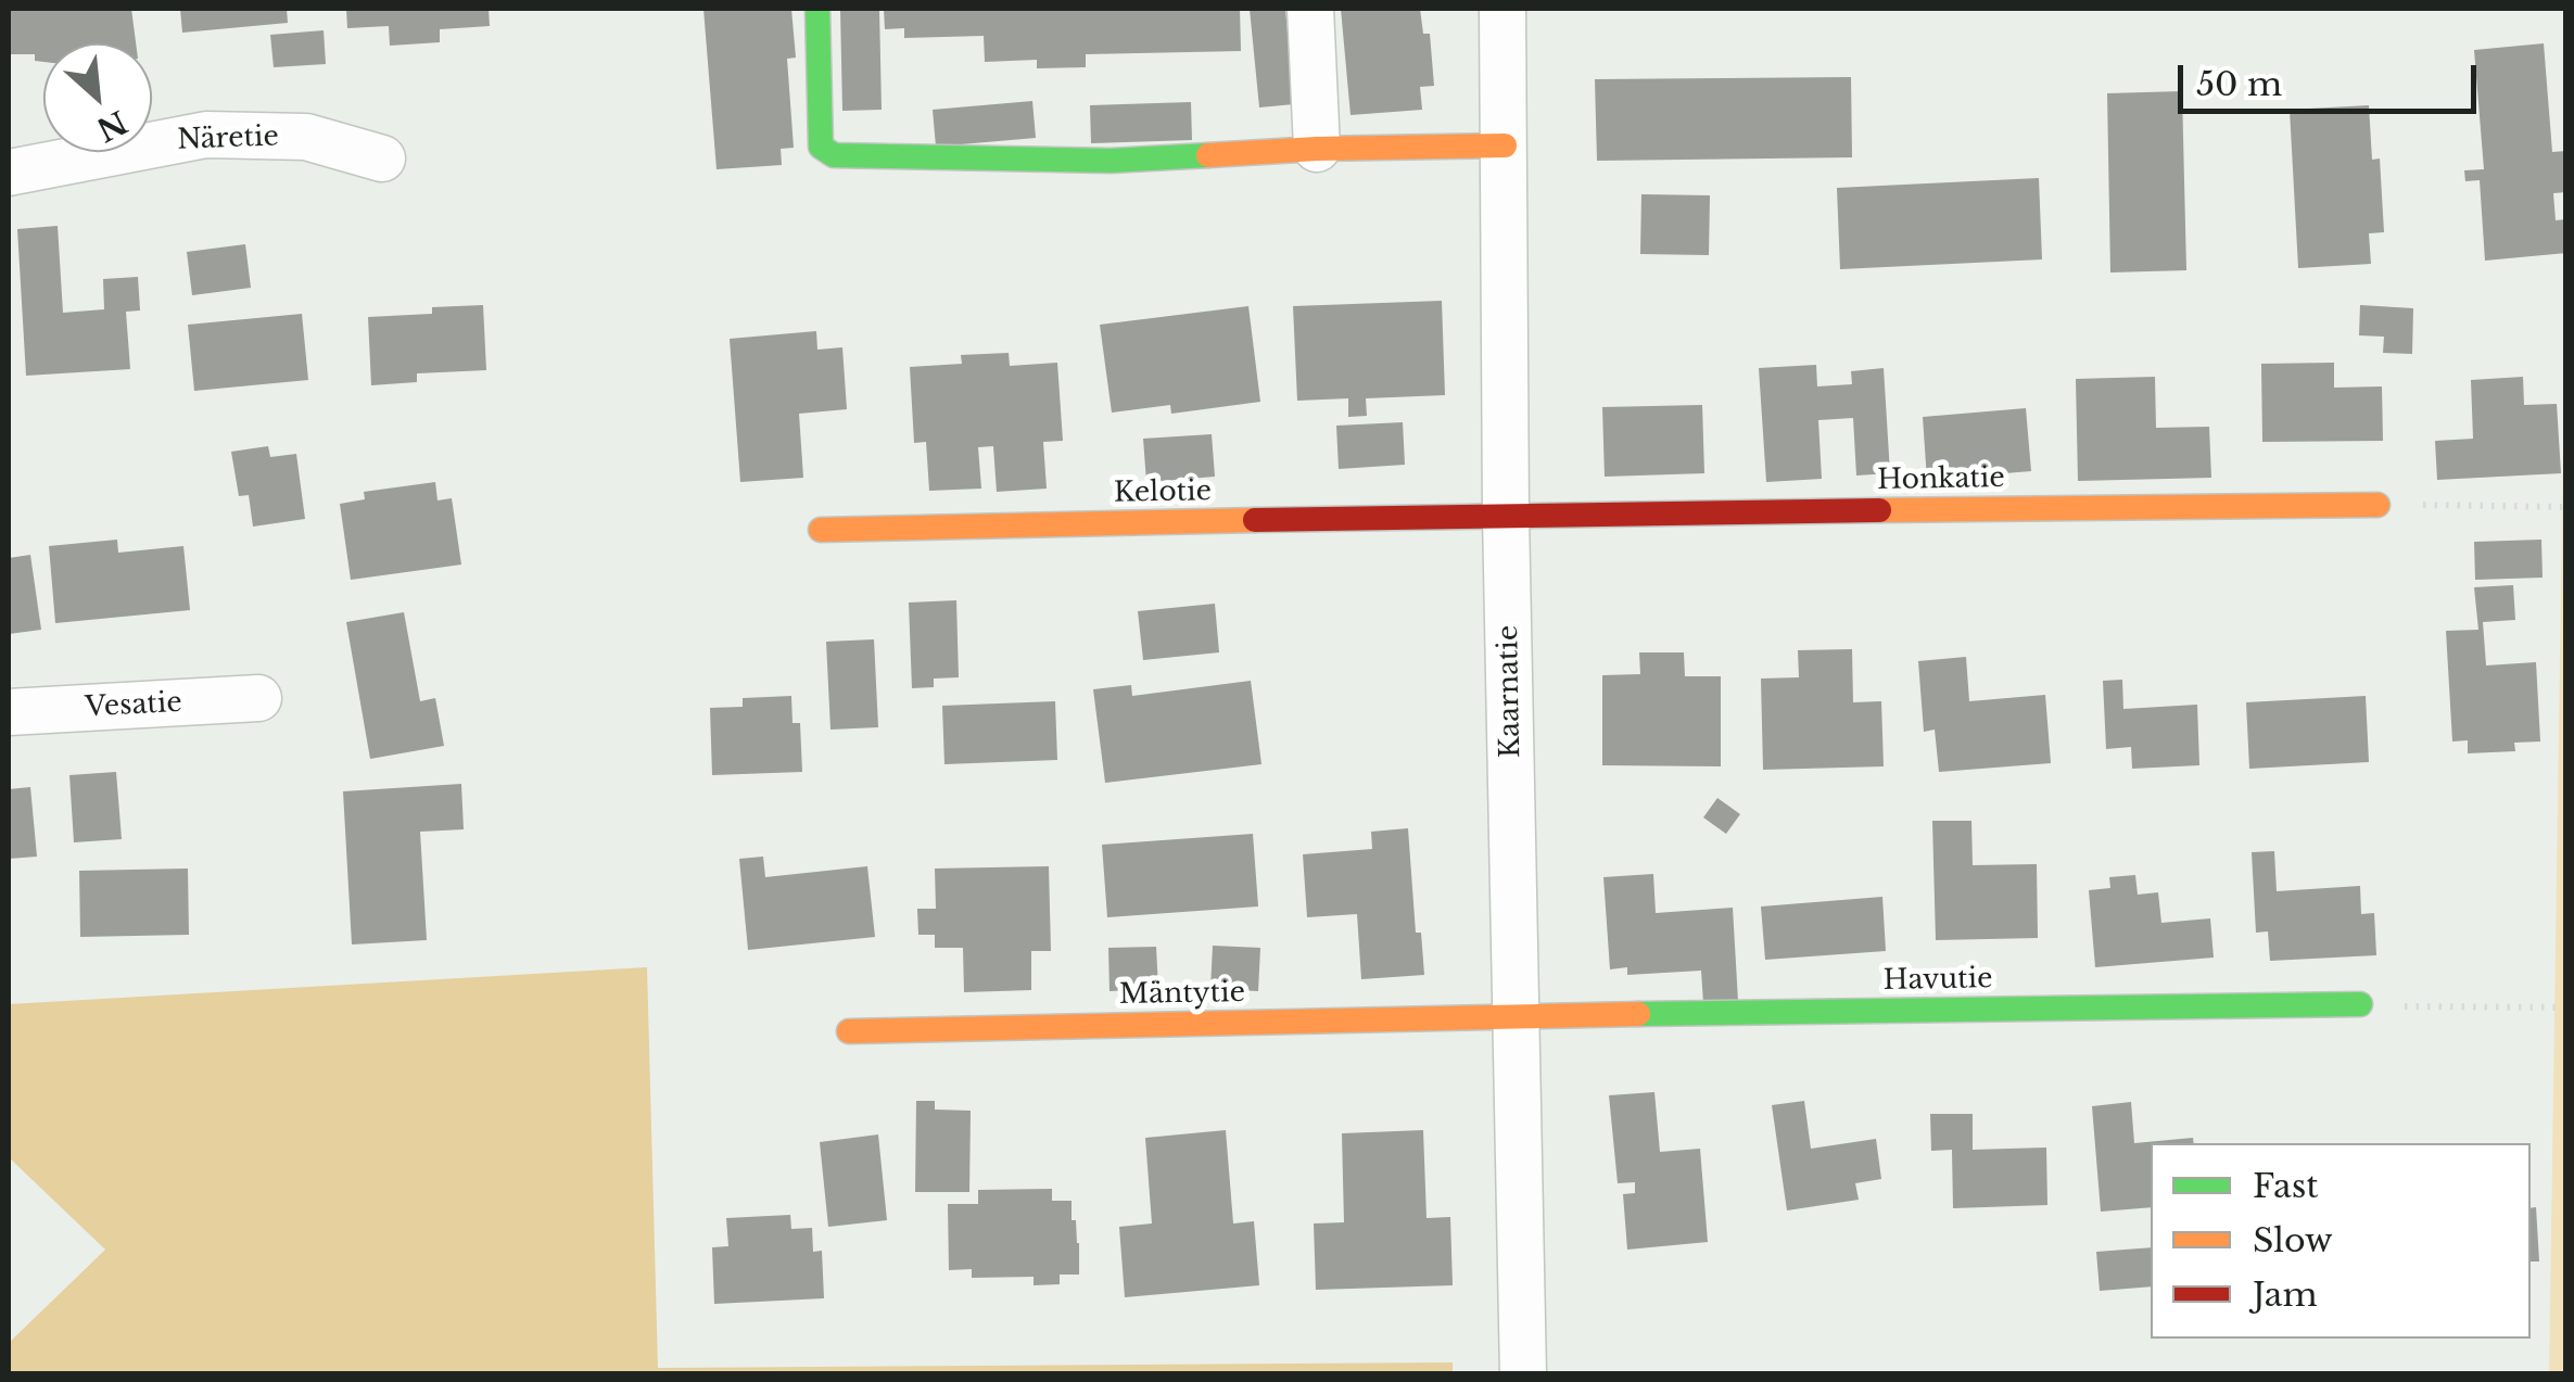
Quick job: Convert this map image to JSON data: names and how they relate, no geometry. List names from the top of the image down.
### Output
{
  "streets": {
    "street": [
      "Näretie",
      "Honkatie",
      "Kelotie",
      "Kaarnatie",
      "Vesatie",
      "Havutie",
      "Mäntytie"
    ]
  },
  "crossings": [
    ["Honkatie", "Kelotie"],
    ["Honkatie", "Kaarnatie"],
    ["Kelotie", "Kaarnatie"],
    ["Kaarnatie", "Havutie"],
    ["Kaarnatie", "Mäntytie"],
    ["Havutie", "Mäntytie"]
  ],
  "legend": ["Fast", "Slow", "Jam"],
  "scale_bar": "50 m",
  "north": "bottom right"
}
